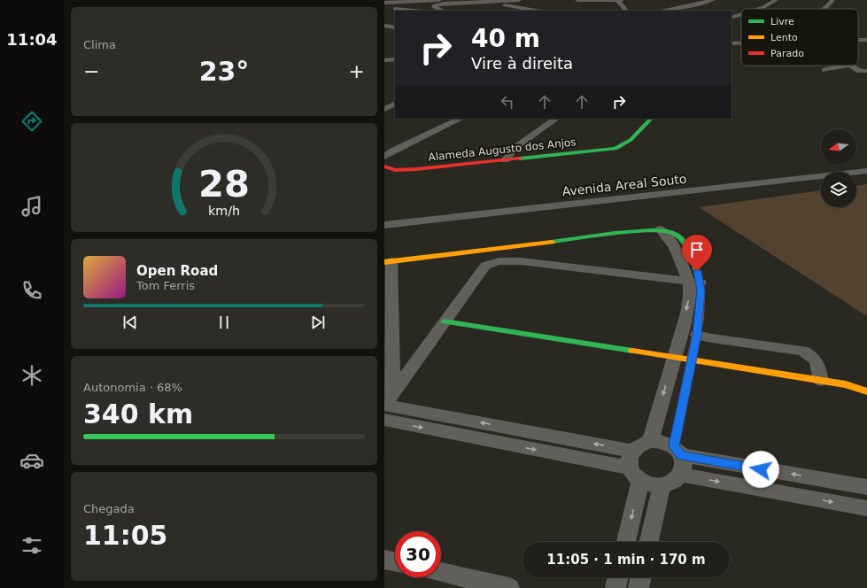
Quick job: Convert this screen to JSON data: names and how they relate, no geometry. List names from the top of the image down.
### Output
{
  "streets": {
    "street": ["Alameda Augusto dos Anjos", "Avenida Areal Souto"]
  },
  "legend": ["Livre", "Lento", "Parado"],
  "north": "left",
  "page": {
    "tabs": "11:04",
    "tile": [
      "Clima",
      ["Autonomia · 68%", "340 km"],
      ["Chegada", "11:05"]
    ],
    "turn": ["40 m", "Vire à direita"],
    "heat": ["−", "23°", "+"],
    "song": ["Open Road", "Tom Ferris"],
    "limit": "30",
    "trip": "11:05 · 1 min · 170 m",
    "gauge": ["28", "km/h"]
  }
}
